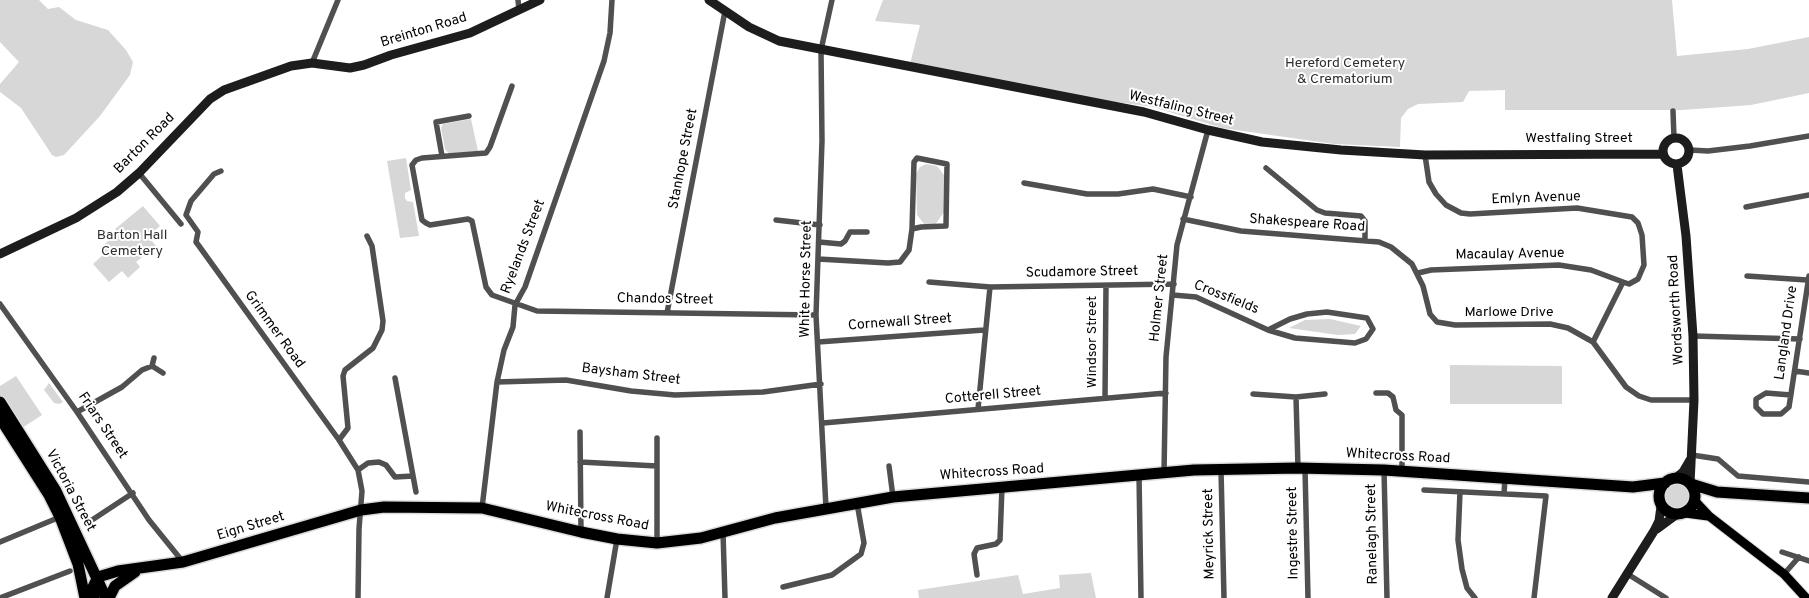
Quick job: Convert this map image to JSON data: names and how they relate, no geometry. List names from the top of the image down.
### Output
{
  "streets": {
    "highway": ["Whitecross Road", "Victoria Street", "Eign Street"],
    "street": [
      "Breinton Road",
      "Westfaling Street",
      "Barton Road",
      "Stanhope Street",
      "Emlyn Avenue",
      "Shakespeare Road",
      "Ryelands Street",
      "Macaulay Avenue",
      "Scudamore Street",
      "White Horse Street",
      "Holmer Street",
      "Crossfields",
      "Chandos Street",
      "Wordsworth Road",
      "Marlowe Drive",
      "Cornewall Street",
      "Grimmer Road",
      "Langland Drive",
      "Windsor Street",
      "Baysham Street",
      "Cotterell Street",
      "Friars Street",
      "Ingestre Street",
      "Meyrick Street",
      "Ranelagh Street"
    ]
  },
  "crossings": [
    ["Breinton Road", "Barton Road"],
    ["Westfaling Street", "Stanhope Street"],
    ["Westfaling Street", "Emlyn Avenue"],
    ["Westfaling Street", "White Horse Street"],
    ["Westfaling Street", "Holmer Street"],
    ["Westfaling Street", "Wordsworth Road"],
    ["Stanhope Street", "Chandos Street"],
    ["Emlyn Avenue", "Macaulay Avenue"],
    ["Shakespeare Road", "Macaulay Avenue"],
    ["Shakespeare Road", "Holmer Street"],
    ["Shakespeare Road", "Marlowe Drive"],
    ["Ryelands Street", "Chandos Street"],
    ["Ryelands Street", "Baysham Street"],
    ["Ryelands Street", "Whitecross Road"],
    ["Macaulay Avenue", "Marlowe Drive"],
    ["Scudamore Street", "Holmer Street"],
    ["Scudamore Street", "Windsor Street"],
    ["White Horse Street", "Chandos Street"],
    ["White Horse Street", "Cornewall Street"],
    ["White Horse Street", "Baysham Street"],
    ["White Horse Street", "Cotterell Street"],
    ["White Horse Street", "Whitecross Road"],
    ["Holmer Street", "Crossfields"],
    ["Holmer Street", "Cotterell Street"],
    ["Holmer Street", "Whitecross Road"],
    ["Wordsworth Road", "Marlowe Drive"],
    ["Wordsworth Road", "Whitecross Road"],
    ["Grimmer Road", "Whitecross Road"],
    ["Grimmer Road", "Eign Street"],
    ["Windsor Street", "Cotterell Street"],
    ["Friars Street", "Eign Street"],
    ["Whitecross Road", "Eign Street"],
    ["Whitecross Road", "Ingestre Street"],
    ["Whitecross Road", "Meyrick Street"],
    ["Whitecross Road", "Ranelagh Street"],
    ["Victoria Street", "Eign Street"]
  ],
  "parks": ["Hereford Cemetery & Crematorium", "Barton Hall Cemetery"]
}
